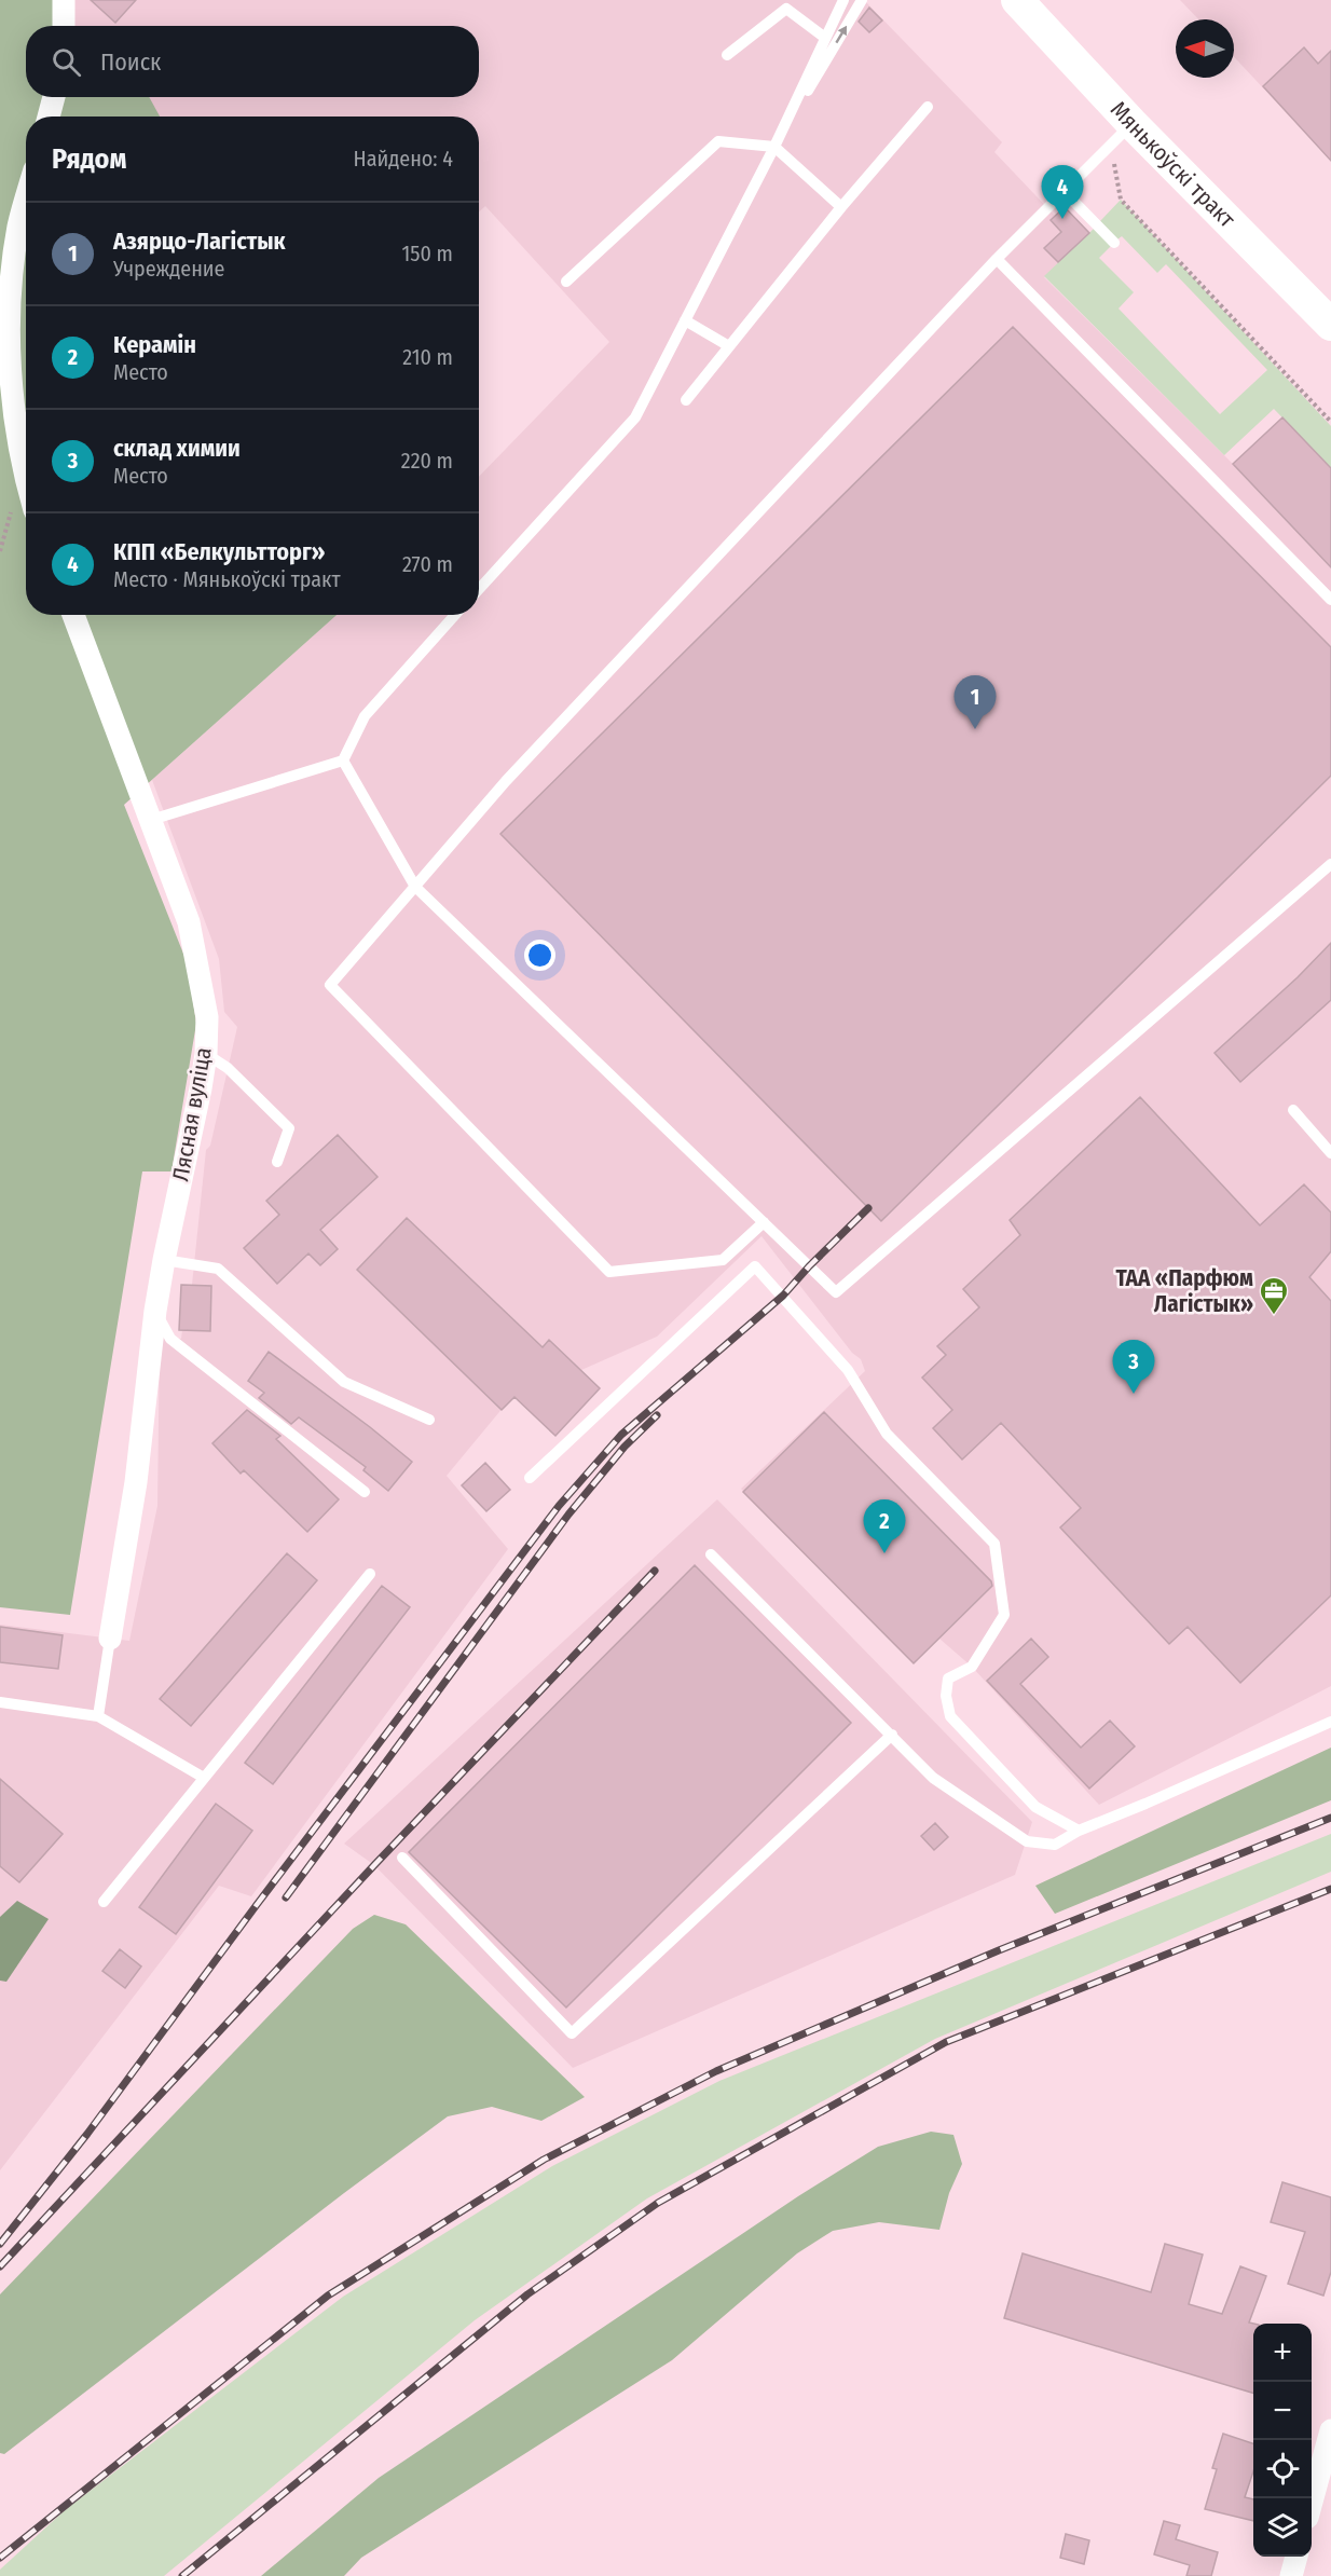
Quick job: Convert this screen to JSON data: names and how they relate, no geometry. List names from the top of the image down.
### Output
{
  "streets": {
    "street": ["Мянькоўскі тракт", "Лясная вуліца"]
  },
  "places": {
    "office": ["ТАА «Парфюм Лагістык»"]
  },
  "north": "left",
  "page": {
    "search": "Поиск",
    "heading": ["Рядом", "Найдено: 4"],
    "pins": [
      "4",
      "1",
      "3",
      "2"
    ],
    "list": [
      {
        "mark": "1",
        "name": "Азярцо-Лагістык",
        "note": "Учреждение",
        "value": "150 m"
      },
      {
        "mark": "2",
        "name": "Керамін",
        "note": "Место",
        "value": "210 m"
      },
      {
        "mark": "3",
        "name": "склад химии",
        "note": "Место",
        "value": "220 m"
      },
      {
        "mark": "4",
        "name": "КПП «Белкультторг»",
        "note": "Место · Мянькоўскі тракт",
        "value": "270 m"
      }
    ],
    "map_buttons": ["+", "−"]
  }
}
